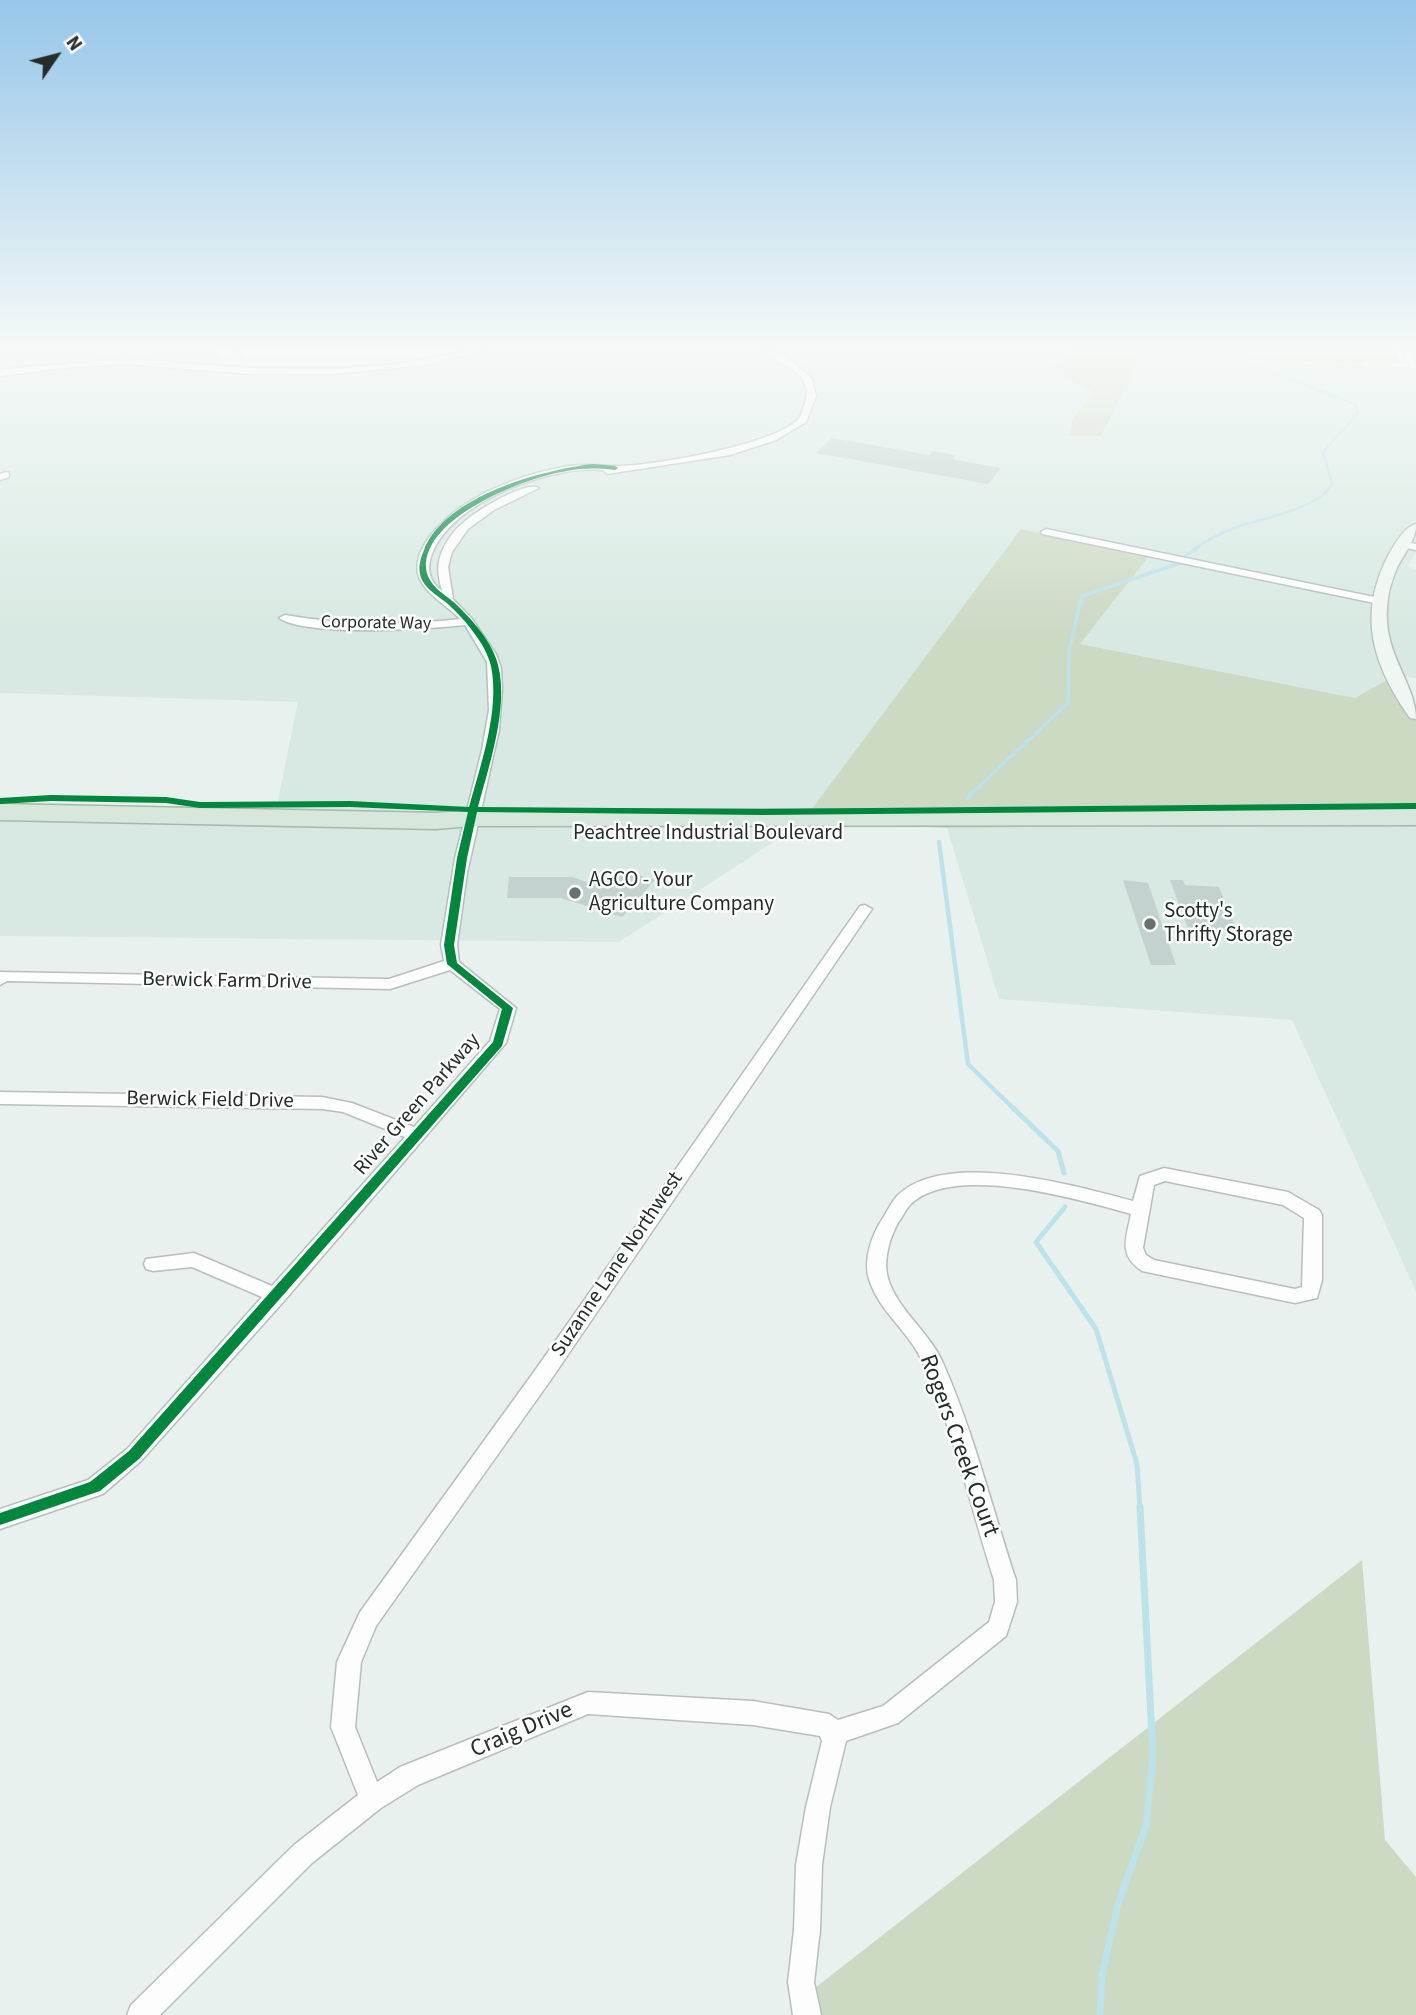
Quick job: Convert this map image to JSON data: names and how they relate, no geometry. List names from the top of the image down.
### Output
{
  "streets": {
    "highway": ["Peachtree Industrial Boulevard"],
    "street": [
      "Corporate Way",
      "Berwick Farm Drive",
      "Berwick Field Drive",
      "River Green Parkway",
      "Suzanne Lane Northwest",
      "Rogers Creek Court",
      "Craig Drive"
    ]
  },
  "crossings": [
    ["Berwick Farm Drive", "River Green Parkway"],
    ["Berwick Field Drive", "River Green Parkway"],
    ["Suzanne Lane Northwest", "Craig Drive"],
    ["Rogers Creek Court", "Craig Drive"]
  ],
  "places": ["AGCO - Your Agriculture Company", "Scotty's Thrifty Storage"],
  "north": "top right"
}
